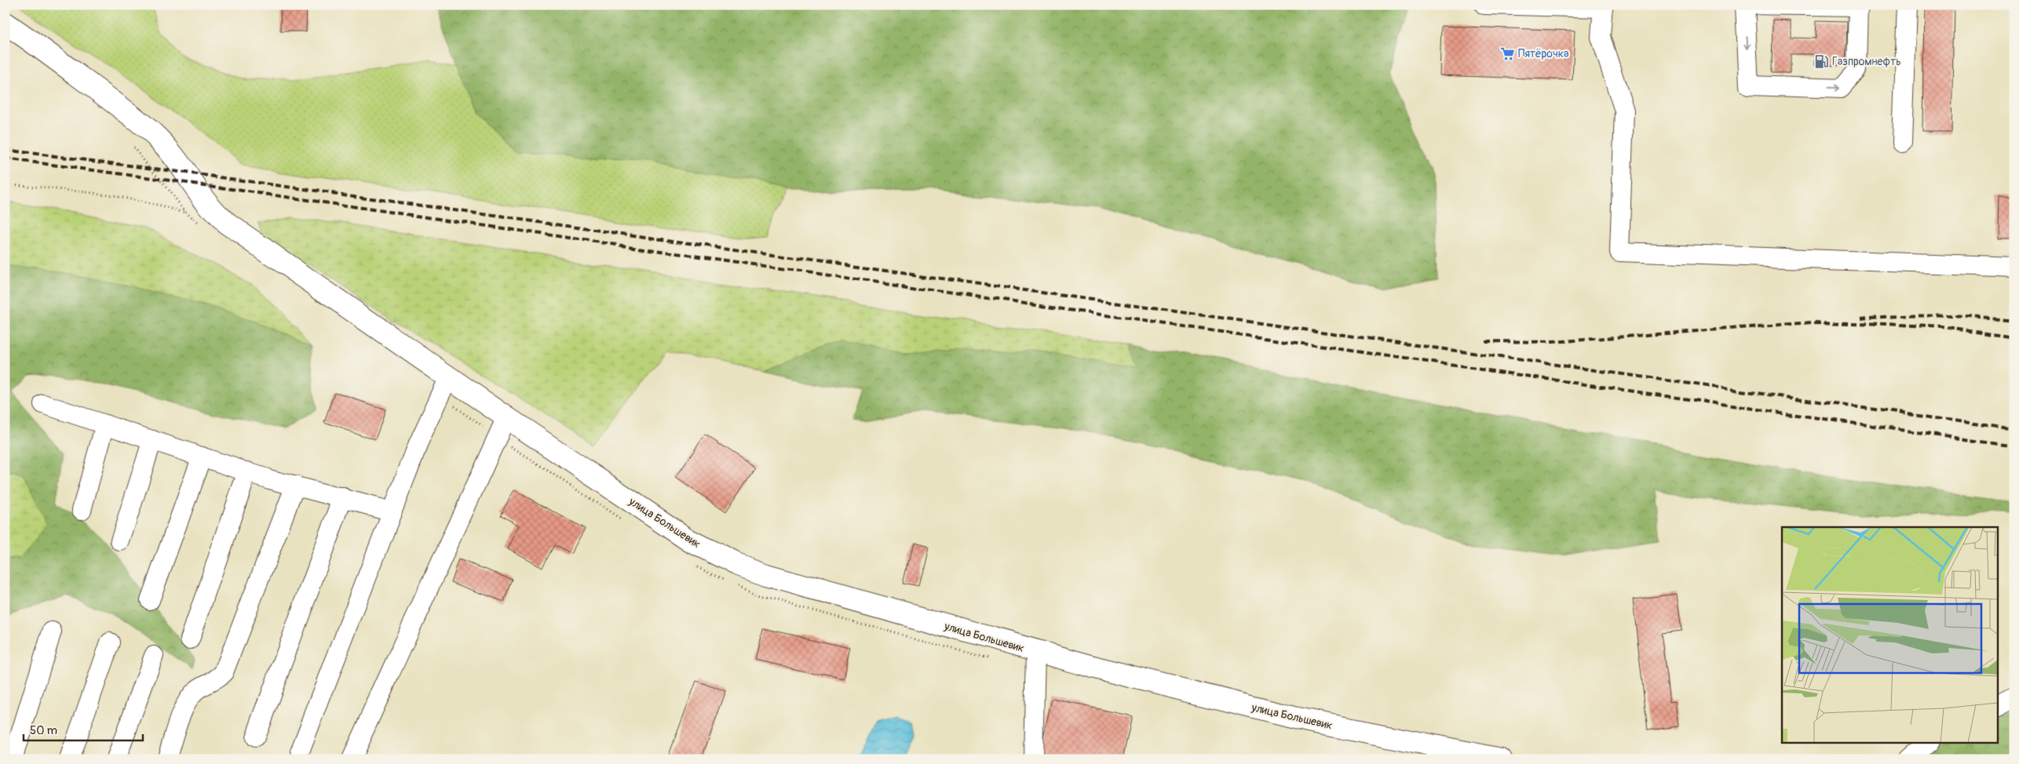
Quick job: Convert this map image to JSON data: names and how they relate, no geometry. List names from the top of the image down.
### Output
{
  "streets": {
    "main road": ["улица Большевик"]
  },
  "places": {
    "supermarket": ["Пятёрочка"],
    "fuel station": ["Газпромнефть"]
  },
  "scale_bar": "50 m"
}
